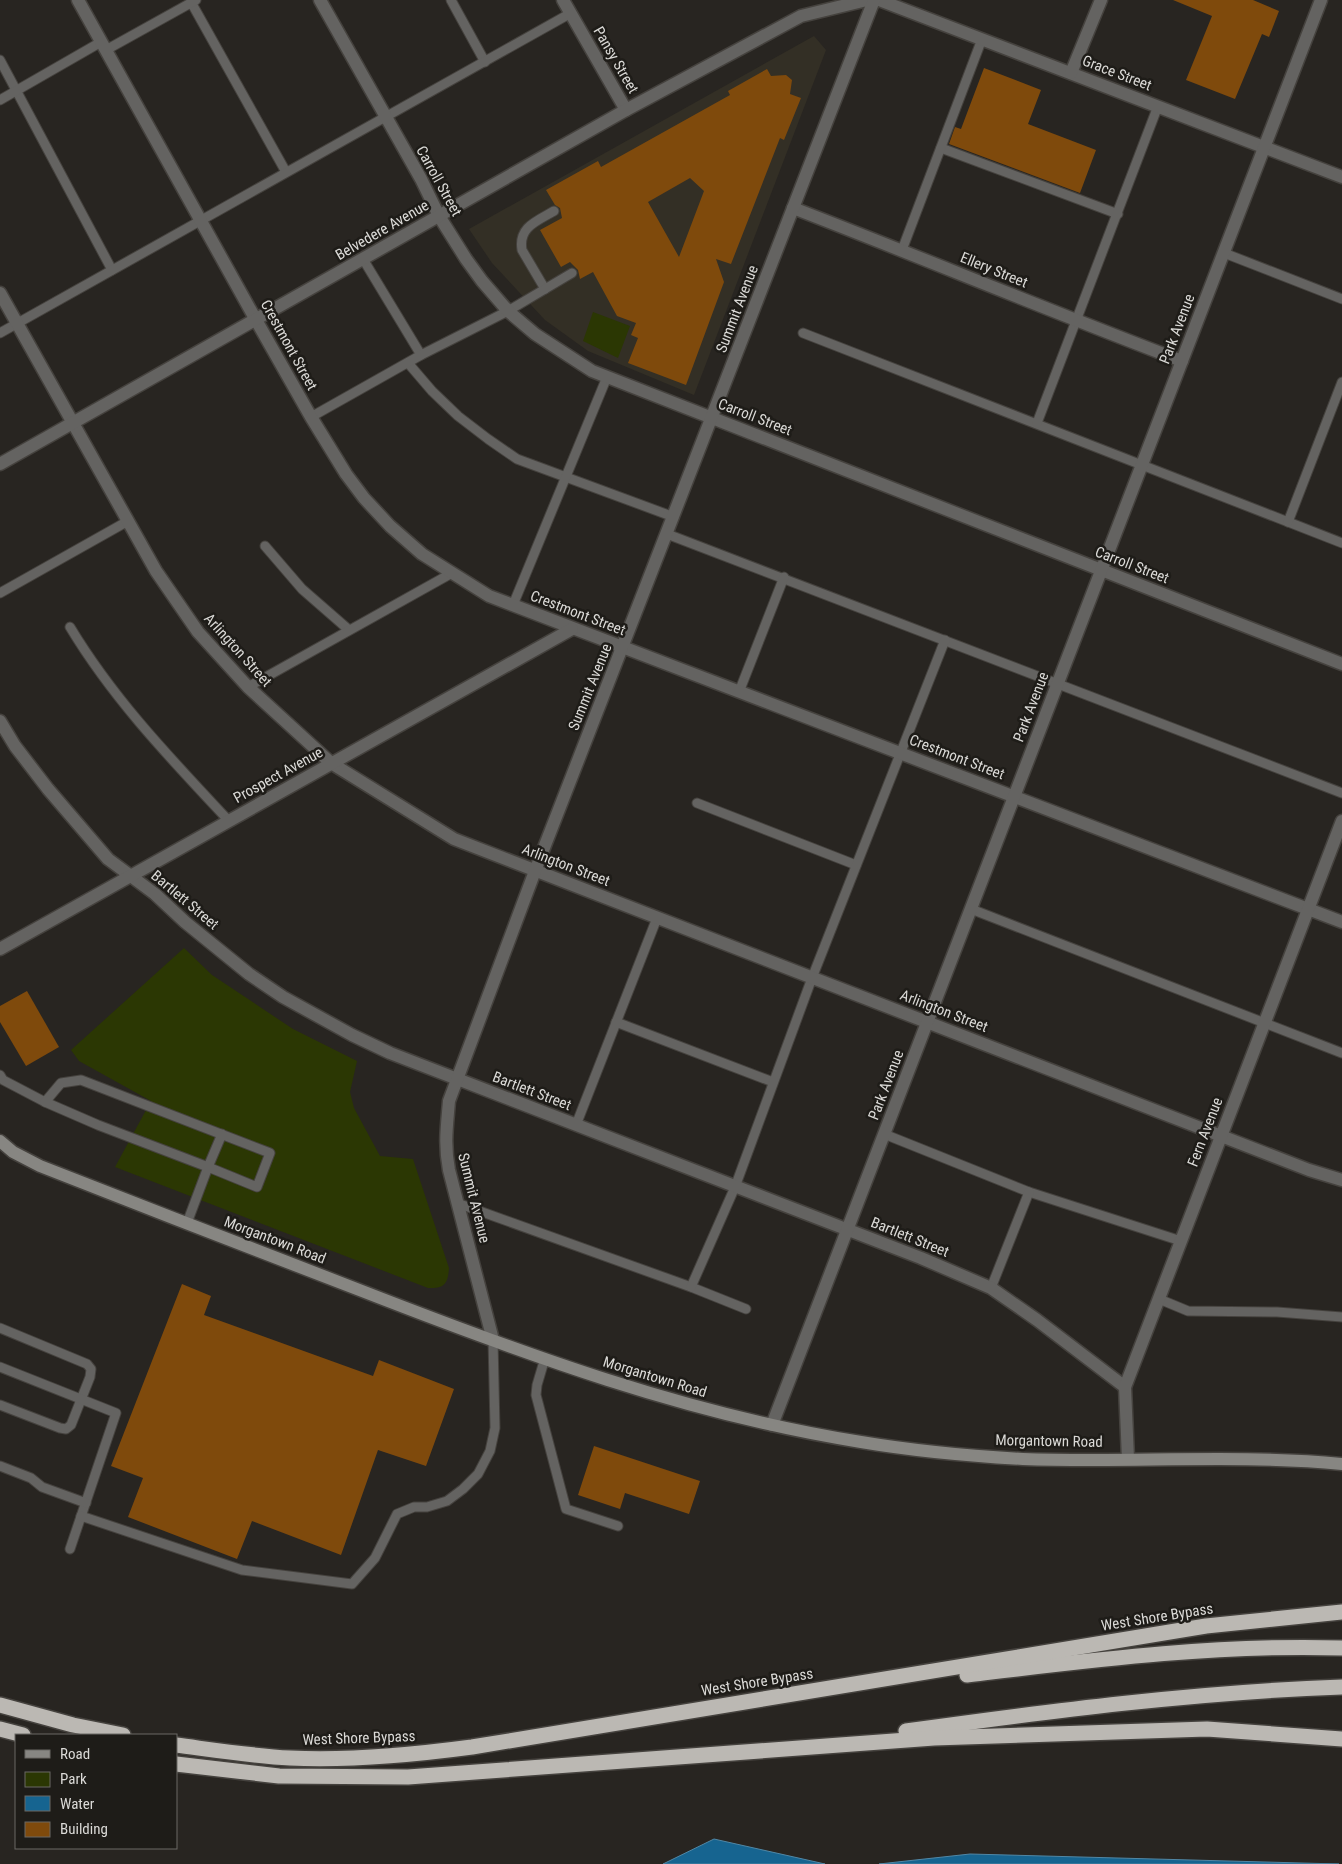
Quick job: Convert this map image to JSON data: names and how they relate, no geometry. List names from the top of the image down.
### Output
{
  "streets": {
    "highway": ["West Shore Bypass"],
    "main road": ["Morgantown Road"],
    "street": [
      "Pansy Street",
      "Grace Street",
      "Carroll Street",
      "Belvedere Avenue",
      "Ellery Street",
      "Summit Avenue",
      "Park Avenue",
      "Crestmont Street",
      "Arlington Street",
      "Prospect Avenue",
      "Bartlett Street",
      "Fern Avenue"
    ]
  },
  "crossings": [
    ["Pansy Street", "Belvedere Avenue"],
    ["Grace Street", "Park Avenue"],
    ["Carroll Street", "Belvedere Avenue"],
    ["Carroll Street", "Summit Avenue"],
    ["Carroll Street", "Park Avenue"],
    ["Belvedere Avenue", "Crestmont Street"],
    ["Belvedere Avenue", "Arlington Street"],
    ["Ellery Street", "Summit Avenue"],
    ["Ellery Street", "Park Avenue"],
    ["Summit Avenue", "Crestmont Street"],
    ["Summit Avenue", "Arlington Street"],
    ["Summit Avenue", "Bartlett Street"],
    ["Summit Avenue", "Morgantown Road"],
    ["Park Avenue", "Crestmont Street"],
    ["Park Avenue", "Arlington Street"],
    ["Park Avenue", "Bartlett Street"],
    ["Park Avenue", "Morgantown Road"],
    ["Crestmont Street", "Prospect Avenue"],
    ["Crestmont Street", "Fern Avenue"],
    ["Arlington Street", "Prospect Avenue"],
    ["Arlington Street", "Fern Avenue"],
    ["Prospect Avenue", "Bartlett Street"],
    ["Bartlett Street", "Fern Avenue"],
    ["Fern Avenue", "Morgantown Road"]
  ],
  "legend": [
    "Road",
    "Park",
    "Water",
    "Building"
  ]
}
